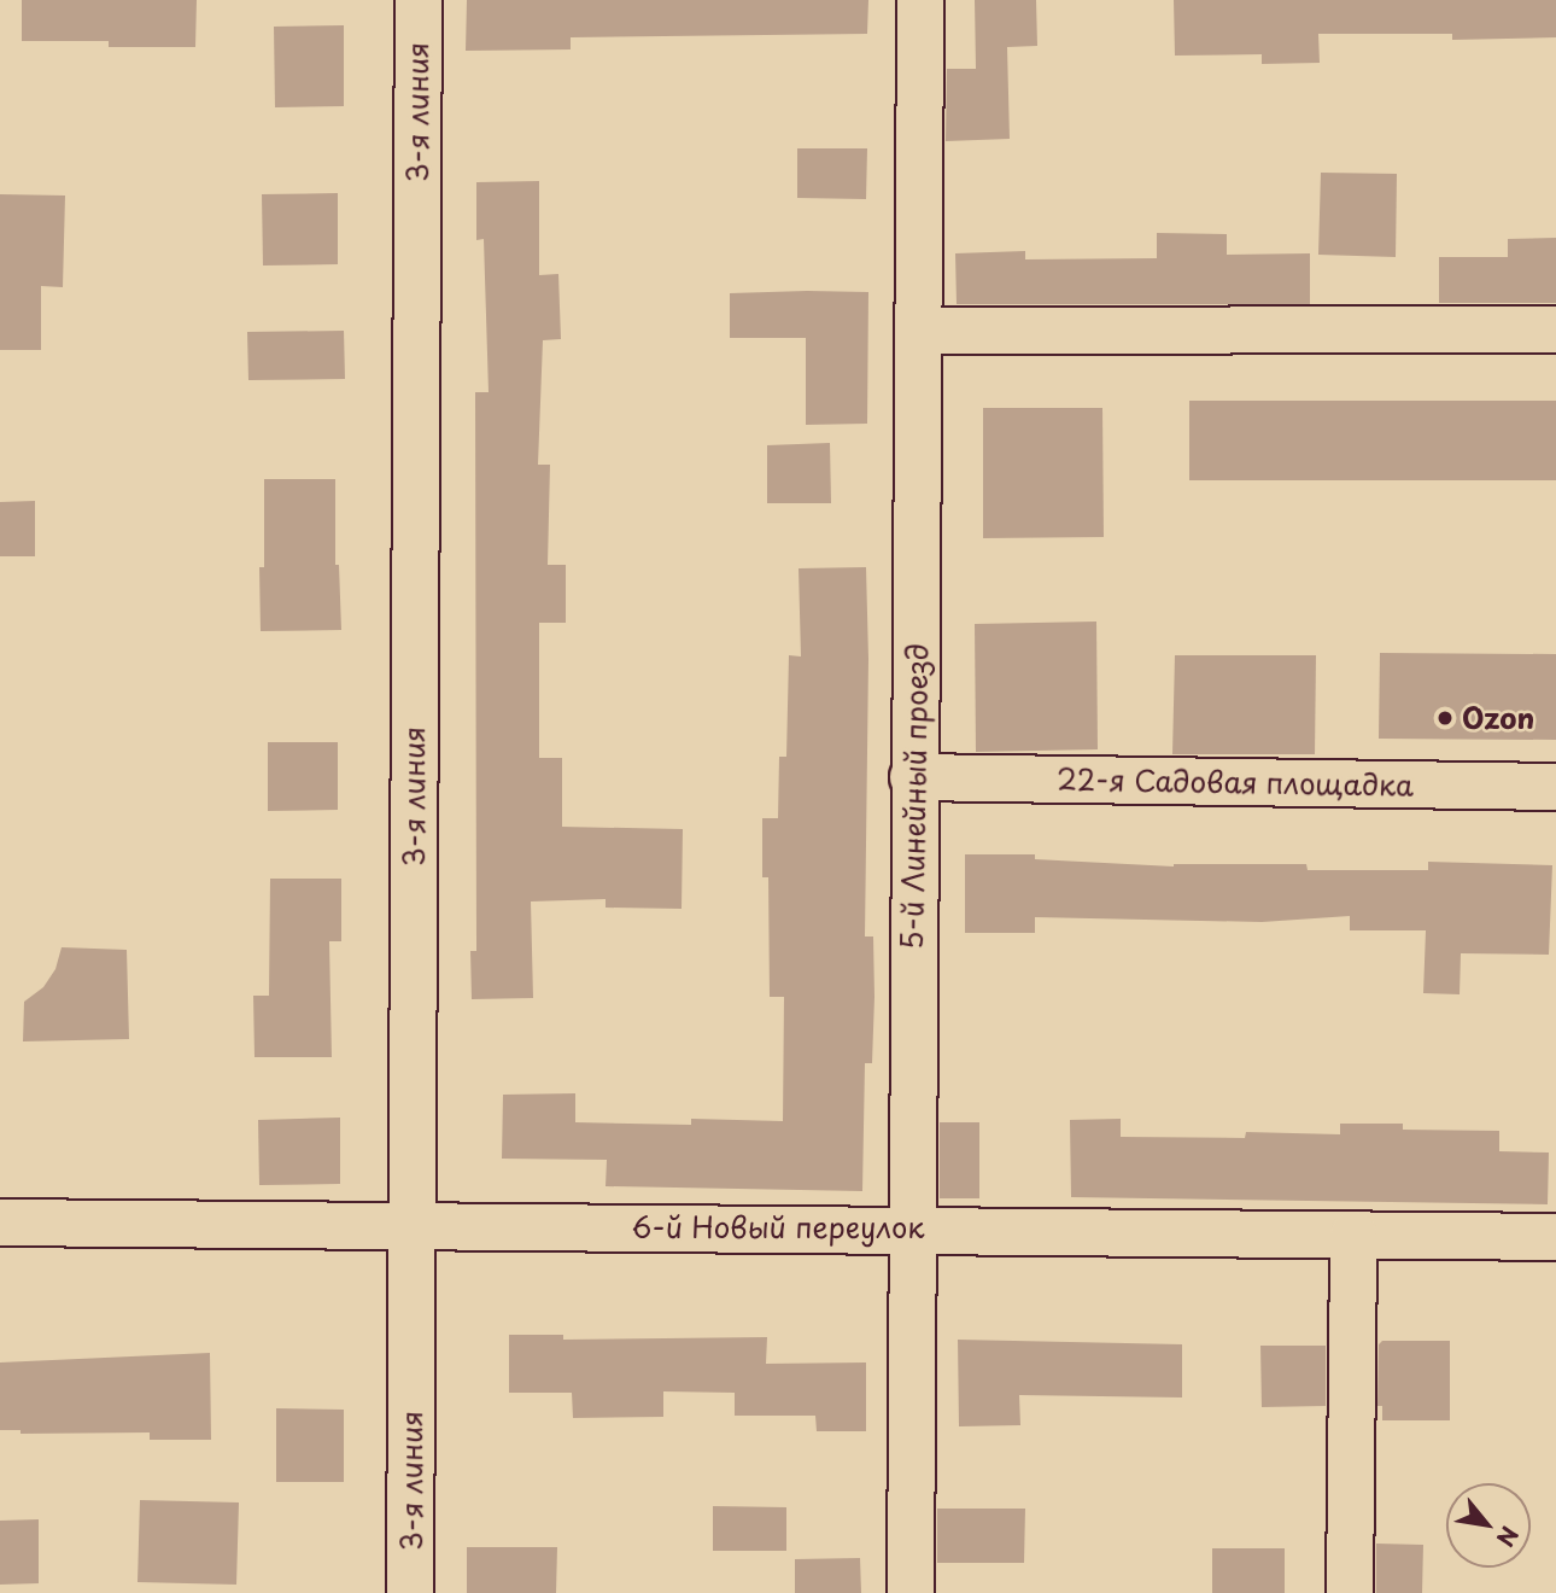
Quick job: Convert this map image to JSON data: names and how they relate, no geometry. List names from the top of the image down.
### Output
{
  "streets": {
    "street": [
      "3-я линия",
      "22-я Садовая площадка",
      "5-й Линейный проезд",
      "6-й Новый переулок"
    ]
  },
  "crossings": [
    ["3-я линия", "6-й Новый переулок"],
    ["22-я Садовая площадка", "5-й Линейный проезд"],
    ["5-й Линейный проезд", "6-й Новый переулок"]
  ],
  "places": ["Ozon"],
  "north": "bottom right"
}
